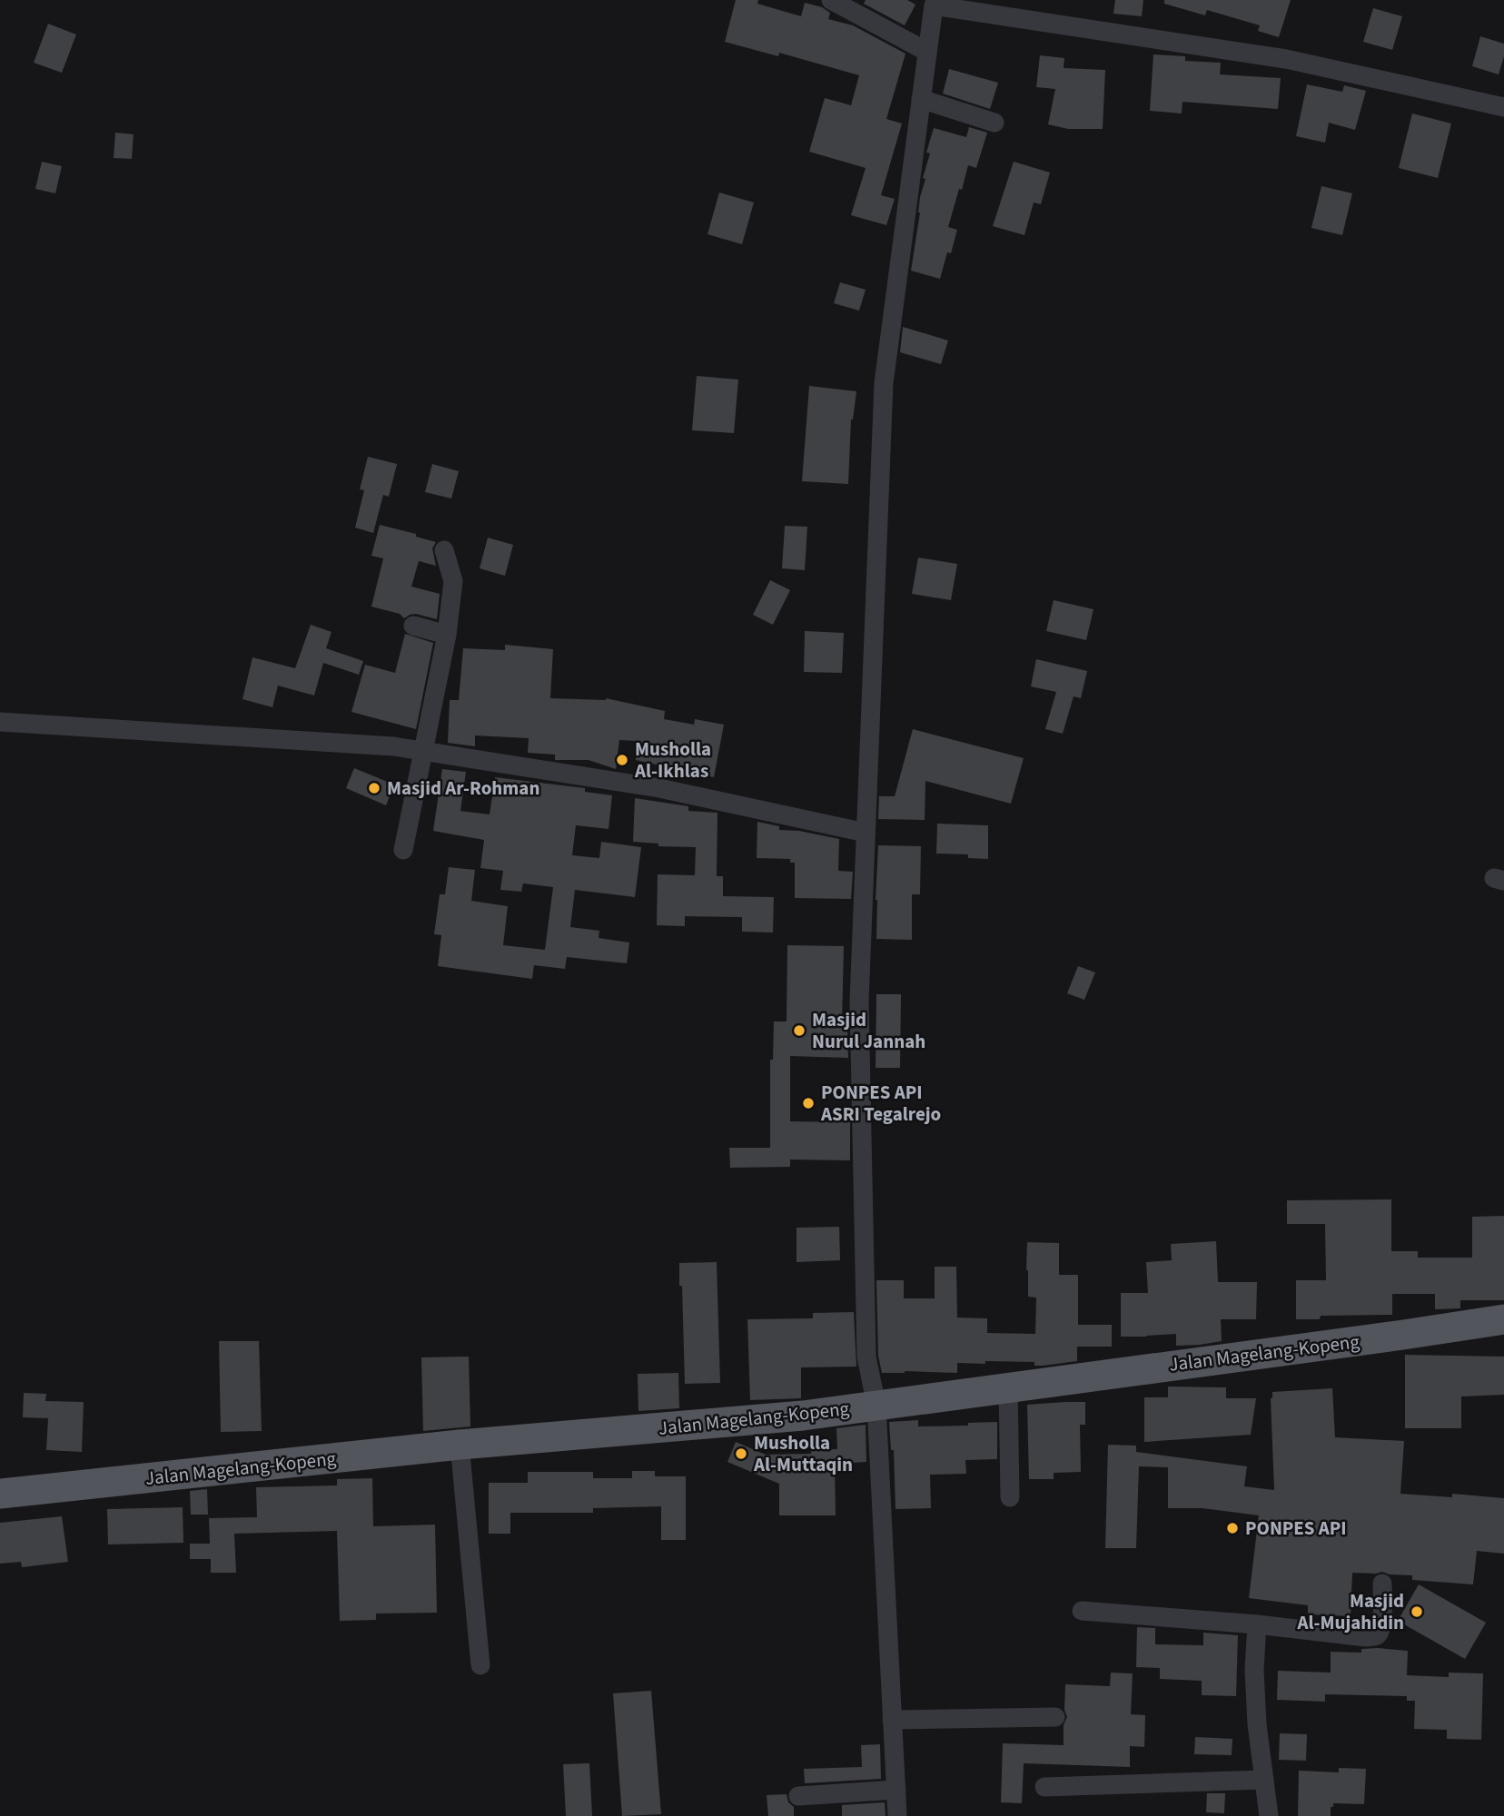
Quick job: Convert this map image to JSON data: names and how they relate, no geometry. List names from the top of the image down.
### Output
{
  "streets": {
    "main road": ["Jalan Magelang-Kopeng"]
  },
  "places": [
    "Musholla Al-Ikhlas",
    "Masjid Ar-Rohman",
    "Masjid Nurul Jannah",
    "PONPES API ASRI Tegalrejo",
    "Musholla Al-Muttaqin",
    "PONPES API",
    "Masjid Al-Mujahidin"
  ]
}
